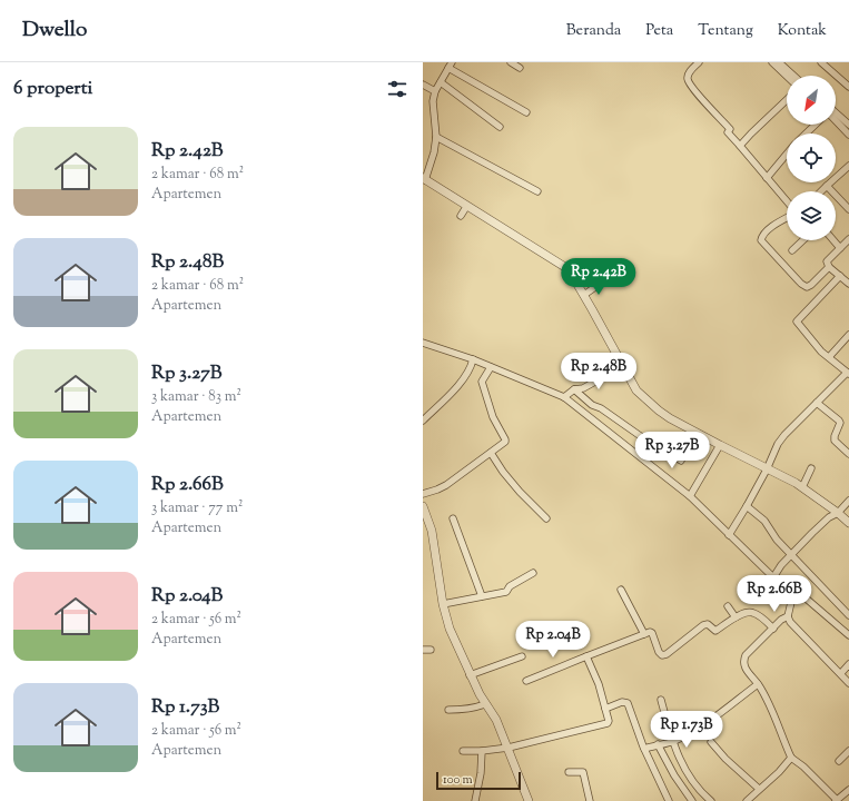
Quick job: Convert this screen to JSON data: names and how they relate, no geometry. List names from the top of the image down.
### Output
{
  "scale_bar": "100 m",
  "north": "bottom left",
  "page": {
    "header": "Dwello",
    "nav": [
      "Beranda",
      "Peta",
      "Tentang",
      "Kontak"
    ],
    "heading": "6 properti",
    "list": [
      {
        "name": "Rp 2.42B",
        "note": "2 kamar · 68 m² · Apartemen"
      },
      {
        "name": "Rp 2.48B",
        "note": "2 kamar · 68 m² · Apartemen"
      },
      {
        "name": "Rp 3.27B",
        "note": "3 kamar · 83 m² · Apartemen"
      },
      {
        "name": "Rp 2.66B",
        "note": "3 kamar · 77 m² · Apartemen"
      },
      {
        "name": "Rp 2.04B",
        "note": "2 kamar · 56 m² · Apartemen"
      },
      {
        "name": "Rp 1.73B",
        "note": "2 kamar · 56 m² · Apartemen"
      }
    ],
    "price": [
      "Rp 2.42B",
      "Rp 2.48B",
      "Rp 3.27B",
      "Rp 2.66B",
      "Rp 2.04B",
      "Rp 1.73B"
    ],
    "scale": "100 m"
  }
}
